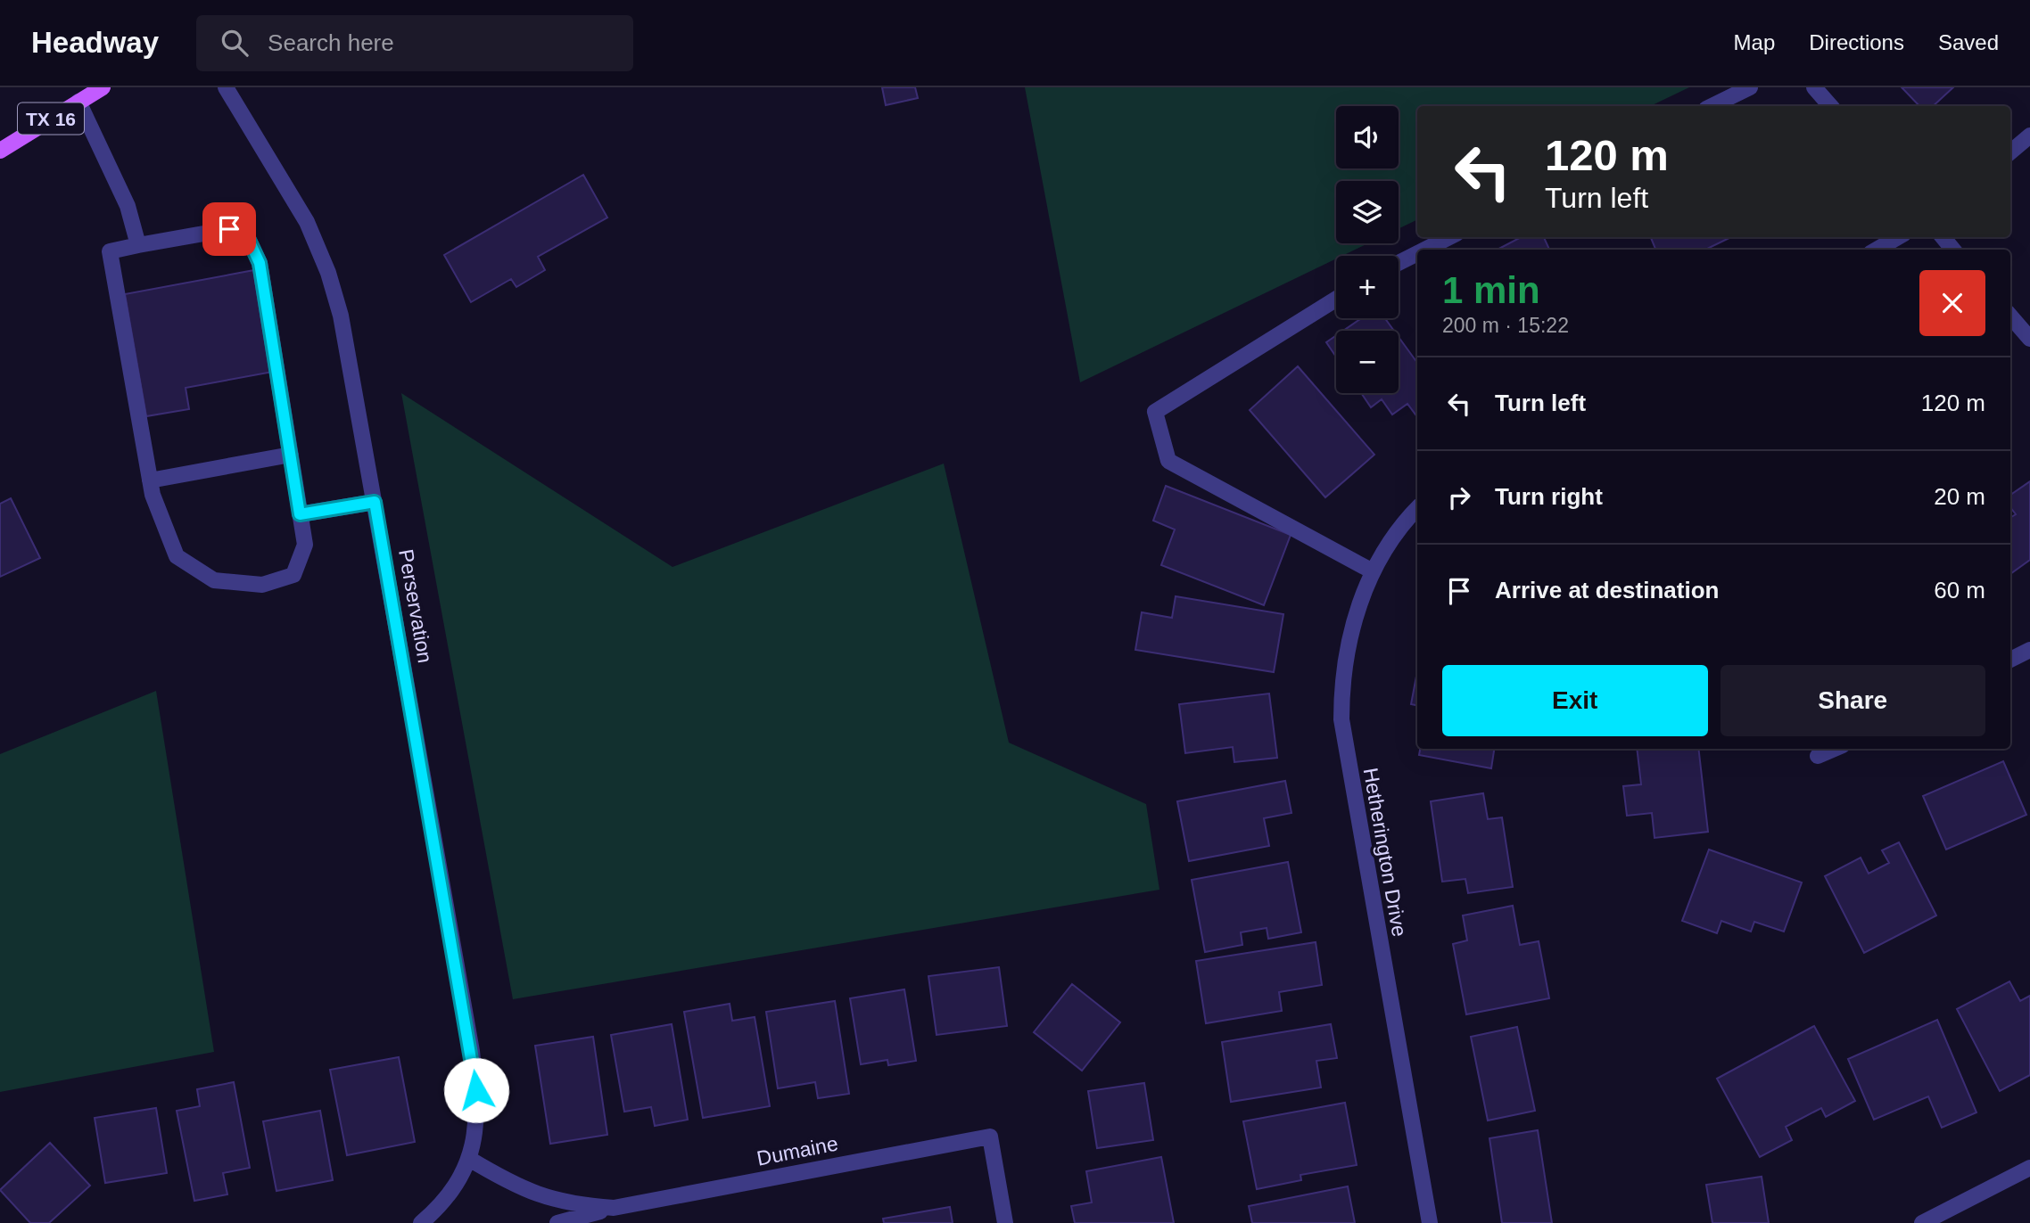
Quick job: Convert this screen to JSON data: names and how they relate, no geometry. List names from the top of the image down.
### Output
{
  "streets": {
    "main road": ["TX 16"],
    "street": ["Perservation", "Hetherington Drive", "Dumaine"]
  },
  "crossings": [
    ["Perservation", "Dumaine"]
  ],
  "page": {
    "header": "Headway",
    "search": "Search here",
    "nav": ["Map", "Directions", "Saved"],
    "map_buttons": ["+", "−"],
    "turn": ["120 m", "Turn left"],
    "heading": ["1 min", "200 m · 15:22"],
    "list": [
      {
        "name": "Turn left",
        "value": "120 m"
      },
      {
        "name": "Turn right",
        "value": "20 m"
      },
      {
        "name": "Arrive at destination",
        "value": "60 m"
      }
    ],
    "buttons": ["Exit", "Share"]
  }
}
